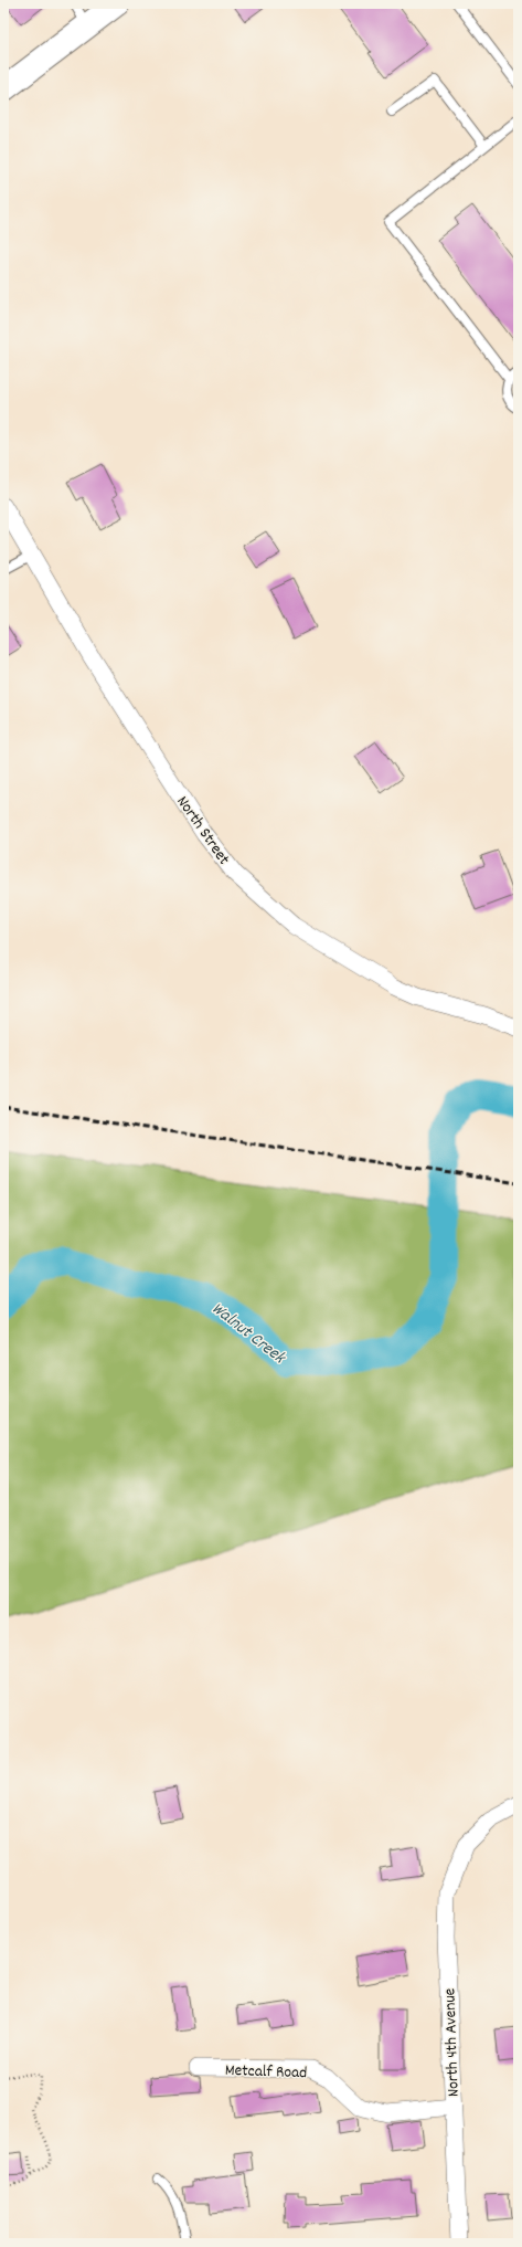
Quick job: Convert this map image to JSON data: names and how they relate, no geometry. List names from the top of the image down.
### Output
{
  "streets": {
    "street": ["North Street", "North 4th Avenue", "Metcalf Road"]
  },
  "crossings": [
    ["North 4th Avenue", "Metcalf Road"]
  ],
  "water": ["Walnut Creek"]
}
